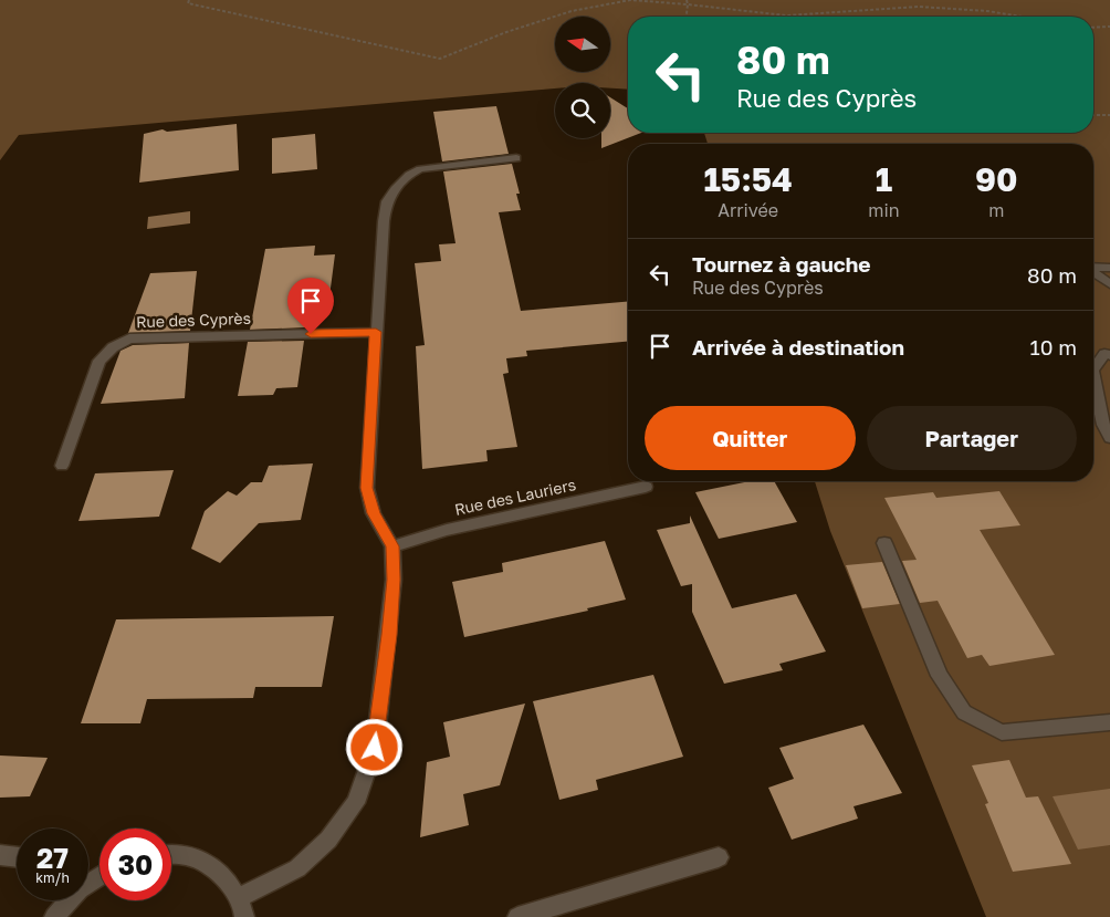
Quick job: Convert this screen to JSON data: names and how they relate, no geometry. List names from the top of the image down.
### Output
{
  "streets": {
    "street": ["Rue des Cyprès", "Rue des Lauriers"]
  },
  "north": "left",
  "page": {
    "turn": ["80 m", "Rue des Cyprès"],
    "eta": [
      "15:54",
      "Arrivée",
      "1",
      "min",
      "90",
      "m"
    ],
    "list": [
      {
        "name": "Tournez à gauche",
        "note": "Rue des Cyprès",
        "value": "80 m"
      },
      {
        "name": "Arrivée à destination",
        "value": "10 m"
      }
    ],
    "buttons": ["Quitter", "Partager"],
    "speed": "27 km/h",
    "limit": "30"
  }
}
